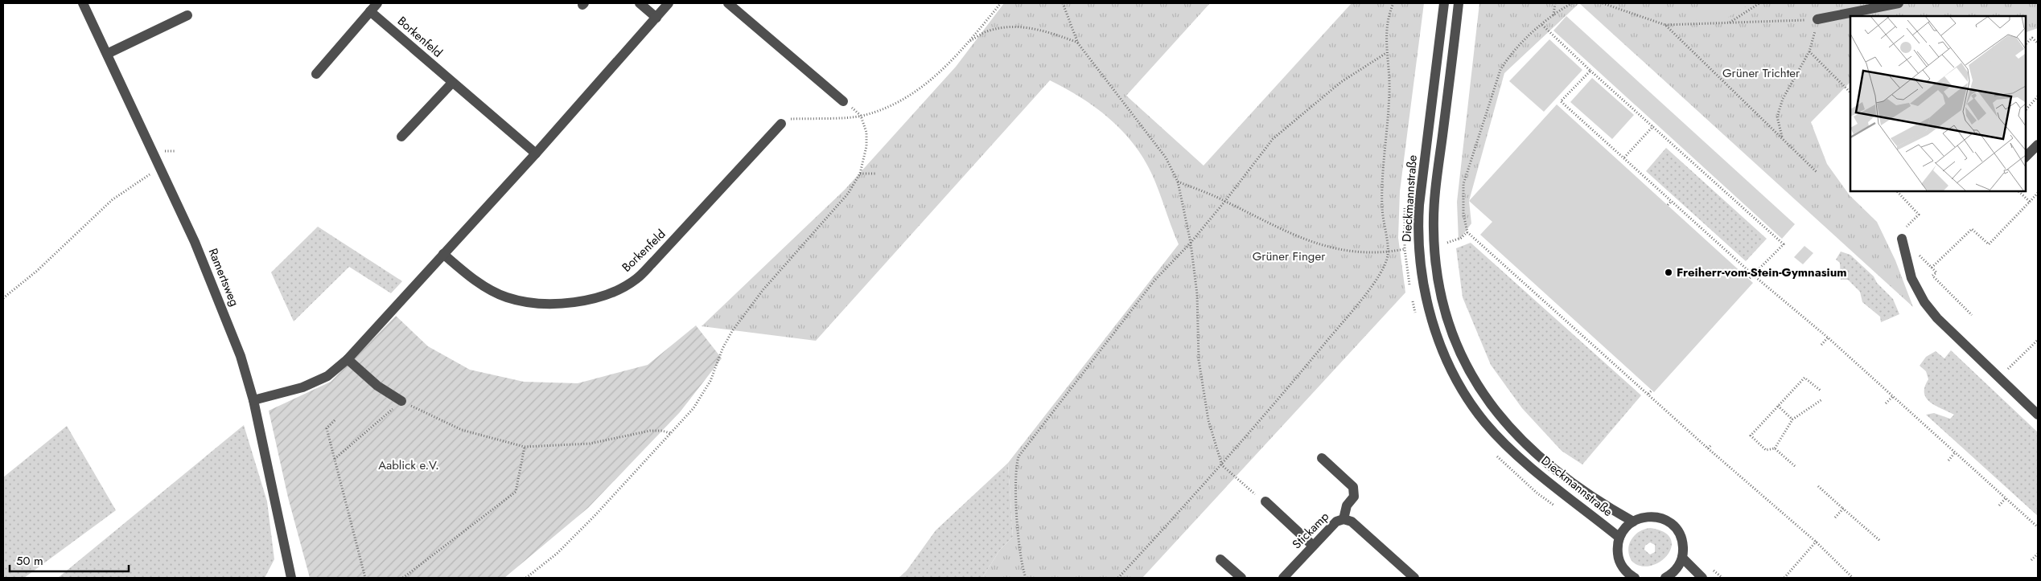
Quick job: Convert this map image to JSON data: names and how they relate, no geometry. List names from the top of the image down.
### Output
{
  "streets": {
    "street": [
      "Borkenfeld",
      "Dieckmannstraße",
      "Ramertsweg",
      "Stickamp"
    ]
  },
  "parks": ["Grüner Trichter", "Grüner Finger", "Aablick e.V."],
  "places": ["Freiherr-vom-Stein-Gymnasium"],
  "scale_bar": "50 m"
}
